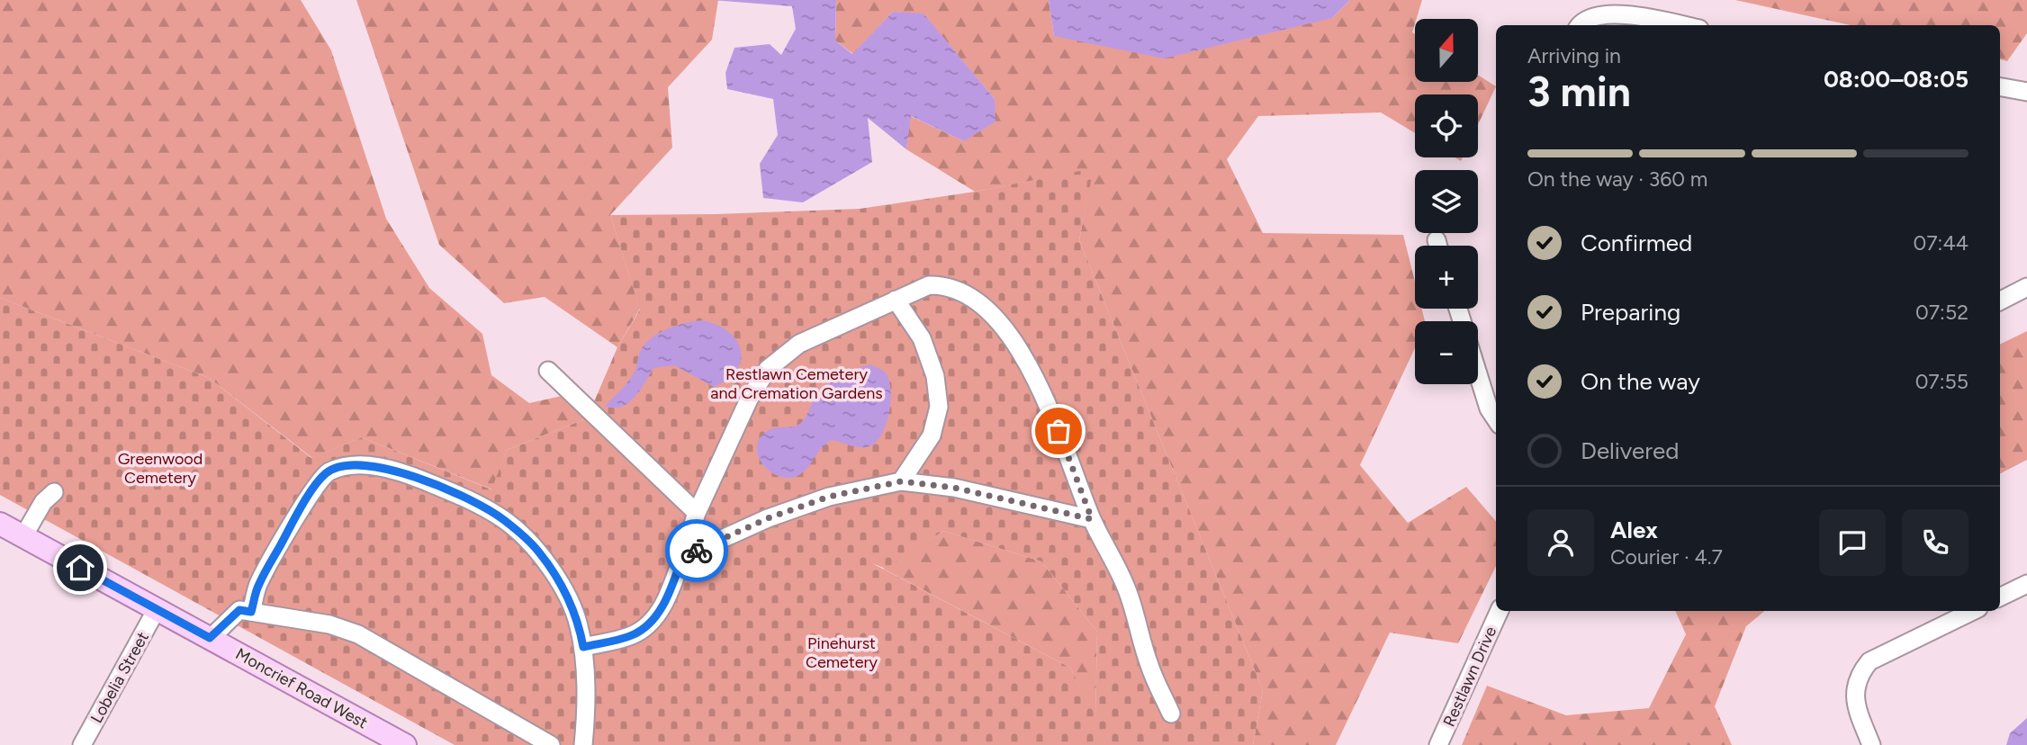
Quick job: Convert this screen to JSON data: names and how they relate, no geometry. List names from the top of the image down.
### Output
{
  "streets": {
    "main road": ["Moncrief Road West"],
    "street": ["Restlawn Drive", "Lobelia Street"]
  },
  "crossings": [
    ["Lobelia Street", "Moncrief Road West"]
  ],
  "parks": ["Restlawn Cemetery and Cremation Gardens", "Greenwood Cemetery", "Pinehurst Cemetery"],
  "north": "top",
  "page": {
    "map_buttons": ["+", "−"],
    "heading": ["3 min", "Arriving in", "08:00–08:05"],
    "panel": ["Alex", "Courier · 4.7"],
    "bar": "On the way · 360 m",
    "list": [
      ["Confirmed", "07:44"],
      ["Preparing", "07:52"],
      ["On the way", "07:55"],
      "Delivered"
    ]
  }
}
